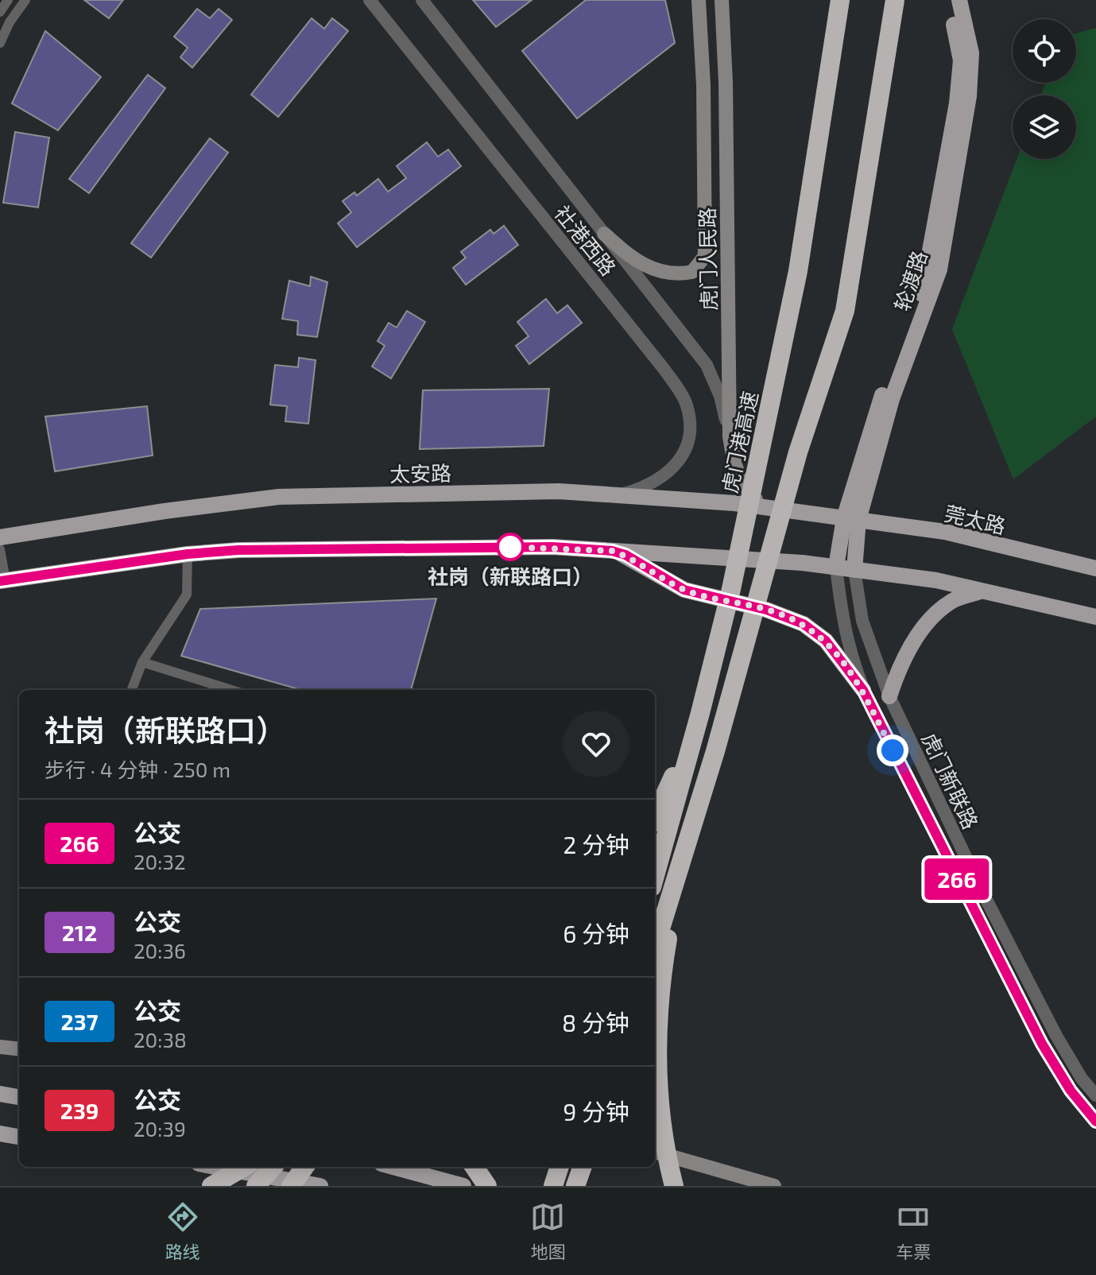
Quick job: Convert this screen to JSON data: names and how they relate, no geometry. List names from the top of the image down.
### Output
{
  "streets": {
    "highway": ["虎门港高速"],
    "main road": [
      "虎门人民路",
      "轮渡路",
      "太安路",
      "莞太路"
    ],
    "street": ["社港西路", "虎门新联路"]
  },
  "crossings": [
    ["社港西路", "虎门人民路"],
    ["社港西路", "太安路"],
    ["虎门人民路", "太安路"],
    ["轮渡路", "太安路"],
    ["轮渡路", "莞太路"],
    ["轮渡路", "虎门新联路"],
    ["太安路", "莞太路"]
  ],
  "places": ["社岗（新联路口）"],
  "lines": ["bus line 266"],
  "page": {
    "on_map": "266",
    "heading": ["社岗（新联路口）", "步行 · 4 分钟 · 250 m"],
    "list": [
      {
        "mark": "266",
        "name": "公交",
        "note": "20:32",
        "value": "2 分钟"
      },
      {
        "mark": "212",
        "name": "公交",
        "note": "20:36",
        "value": "6 分钟"
      },
      {
        "mark": "237",
        "name": "公交",
        "note": "20:38",
        "value": "8 分钟"
      },
      {
        "mark": "239",
        "name": "公交",
        "note": "20:39",
        "value": "9 分钟"
      }
    ],
    "tabs": ["路线", "地图", "车票"]
  }
}
